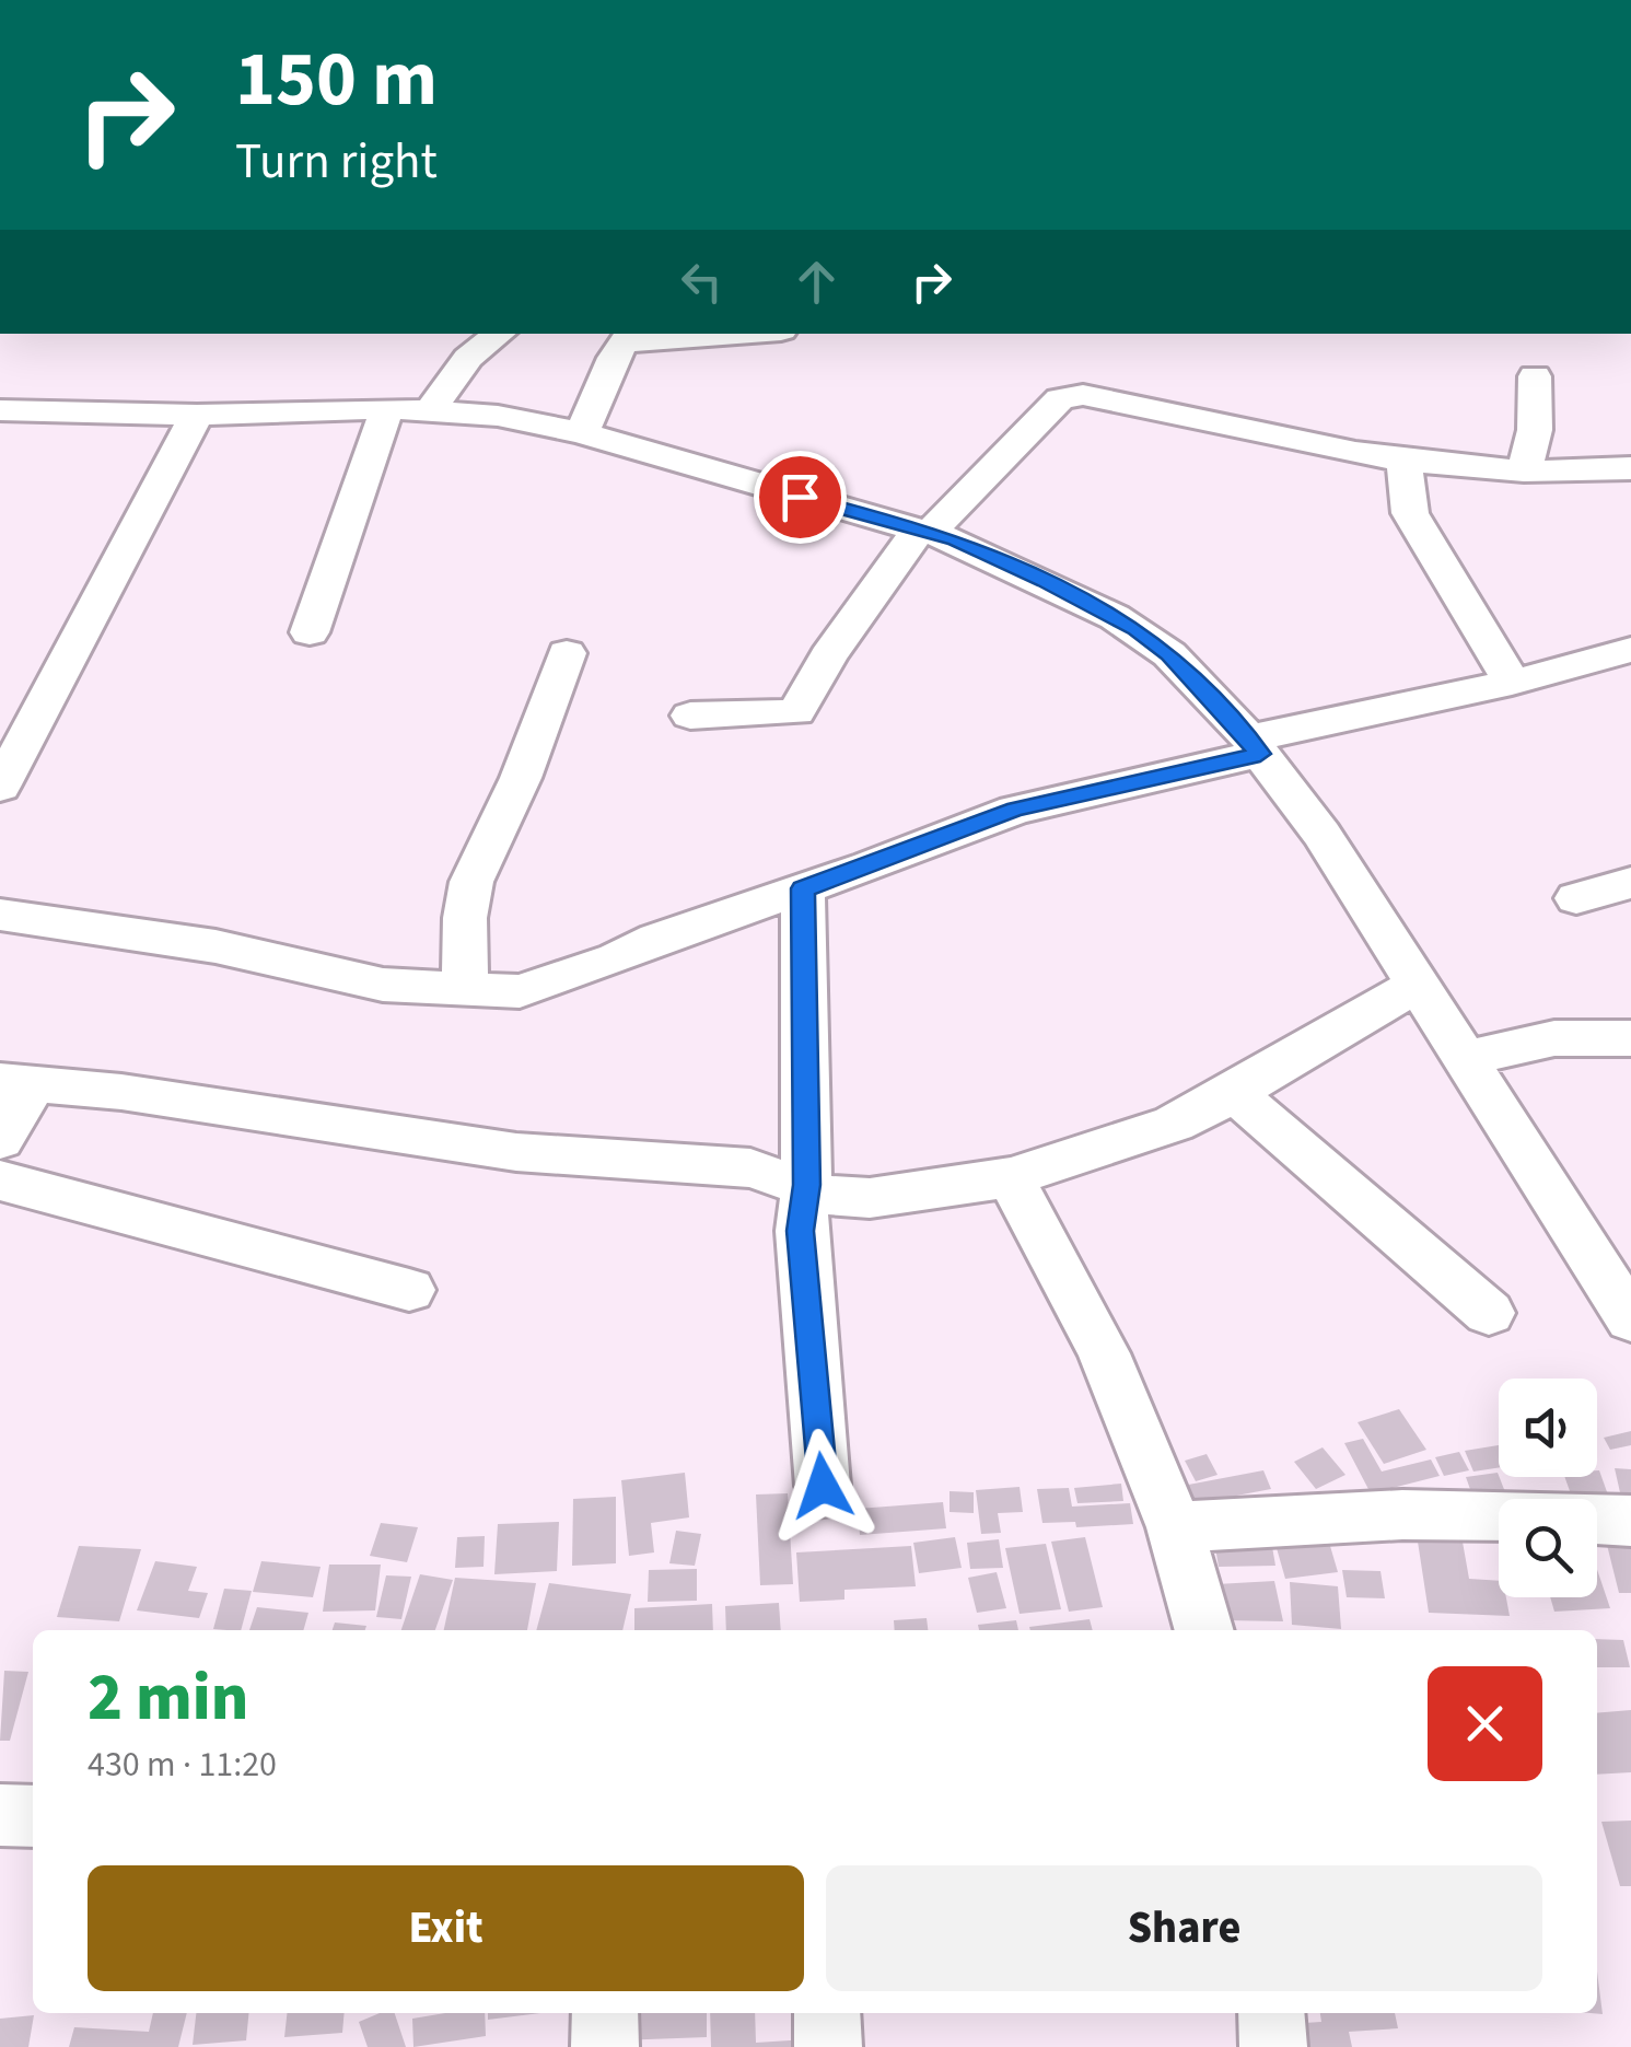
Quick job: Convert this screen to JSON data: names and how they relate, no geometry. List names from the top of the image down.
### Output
{
  "page": {
    "turn": ["150 m", "Turn right"],
    "heading": ["2 min", "430 m · 11:20"],
    "buttons": ["Exit", "Share"]
  }
}
